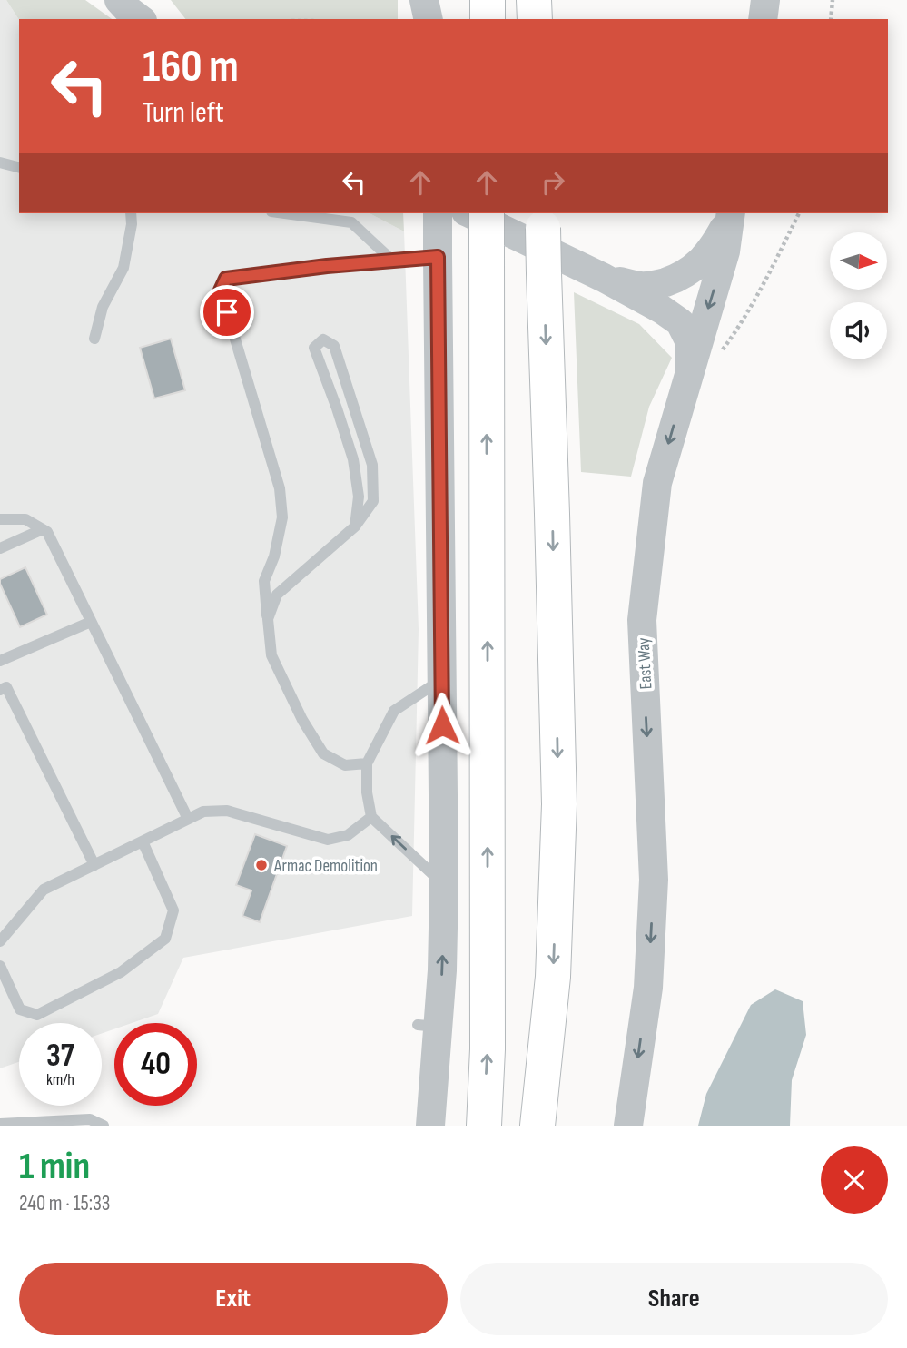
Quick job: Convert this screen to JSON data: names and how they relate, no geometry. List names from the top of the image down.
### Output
{
  "streets": {
    "street": ["East Way"]
  },
  "places": ["Armac Demolition"],
  "north": "right",
  "page": {
    "turn": ["160 m", "Turn left"],
    "speed": "37 km/h",
    "limit": "40",
    "heading": ["1 min", "240 m · 15:33"],
    "buttons": ["Exit", "Share"]
  }
}
